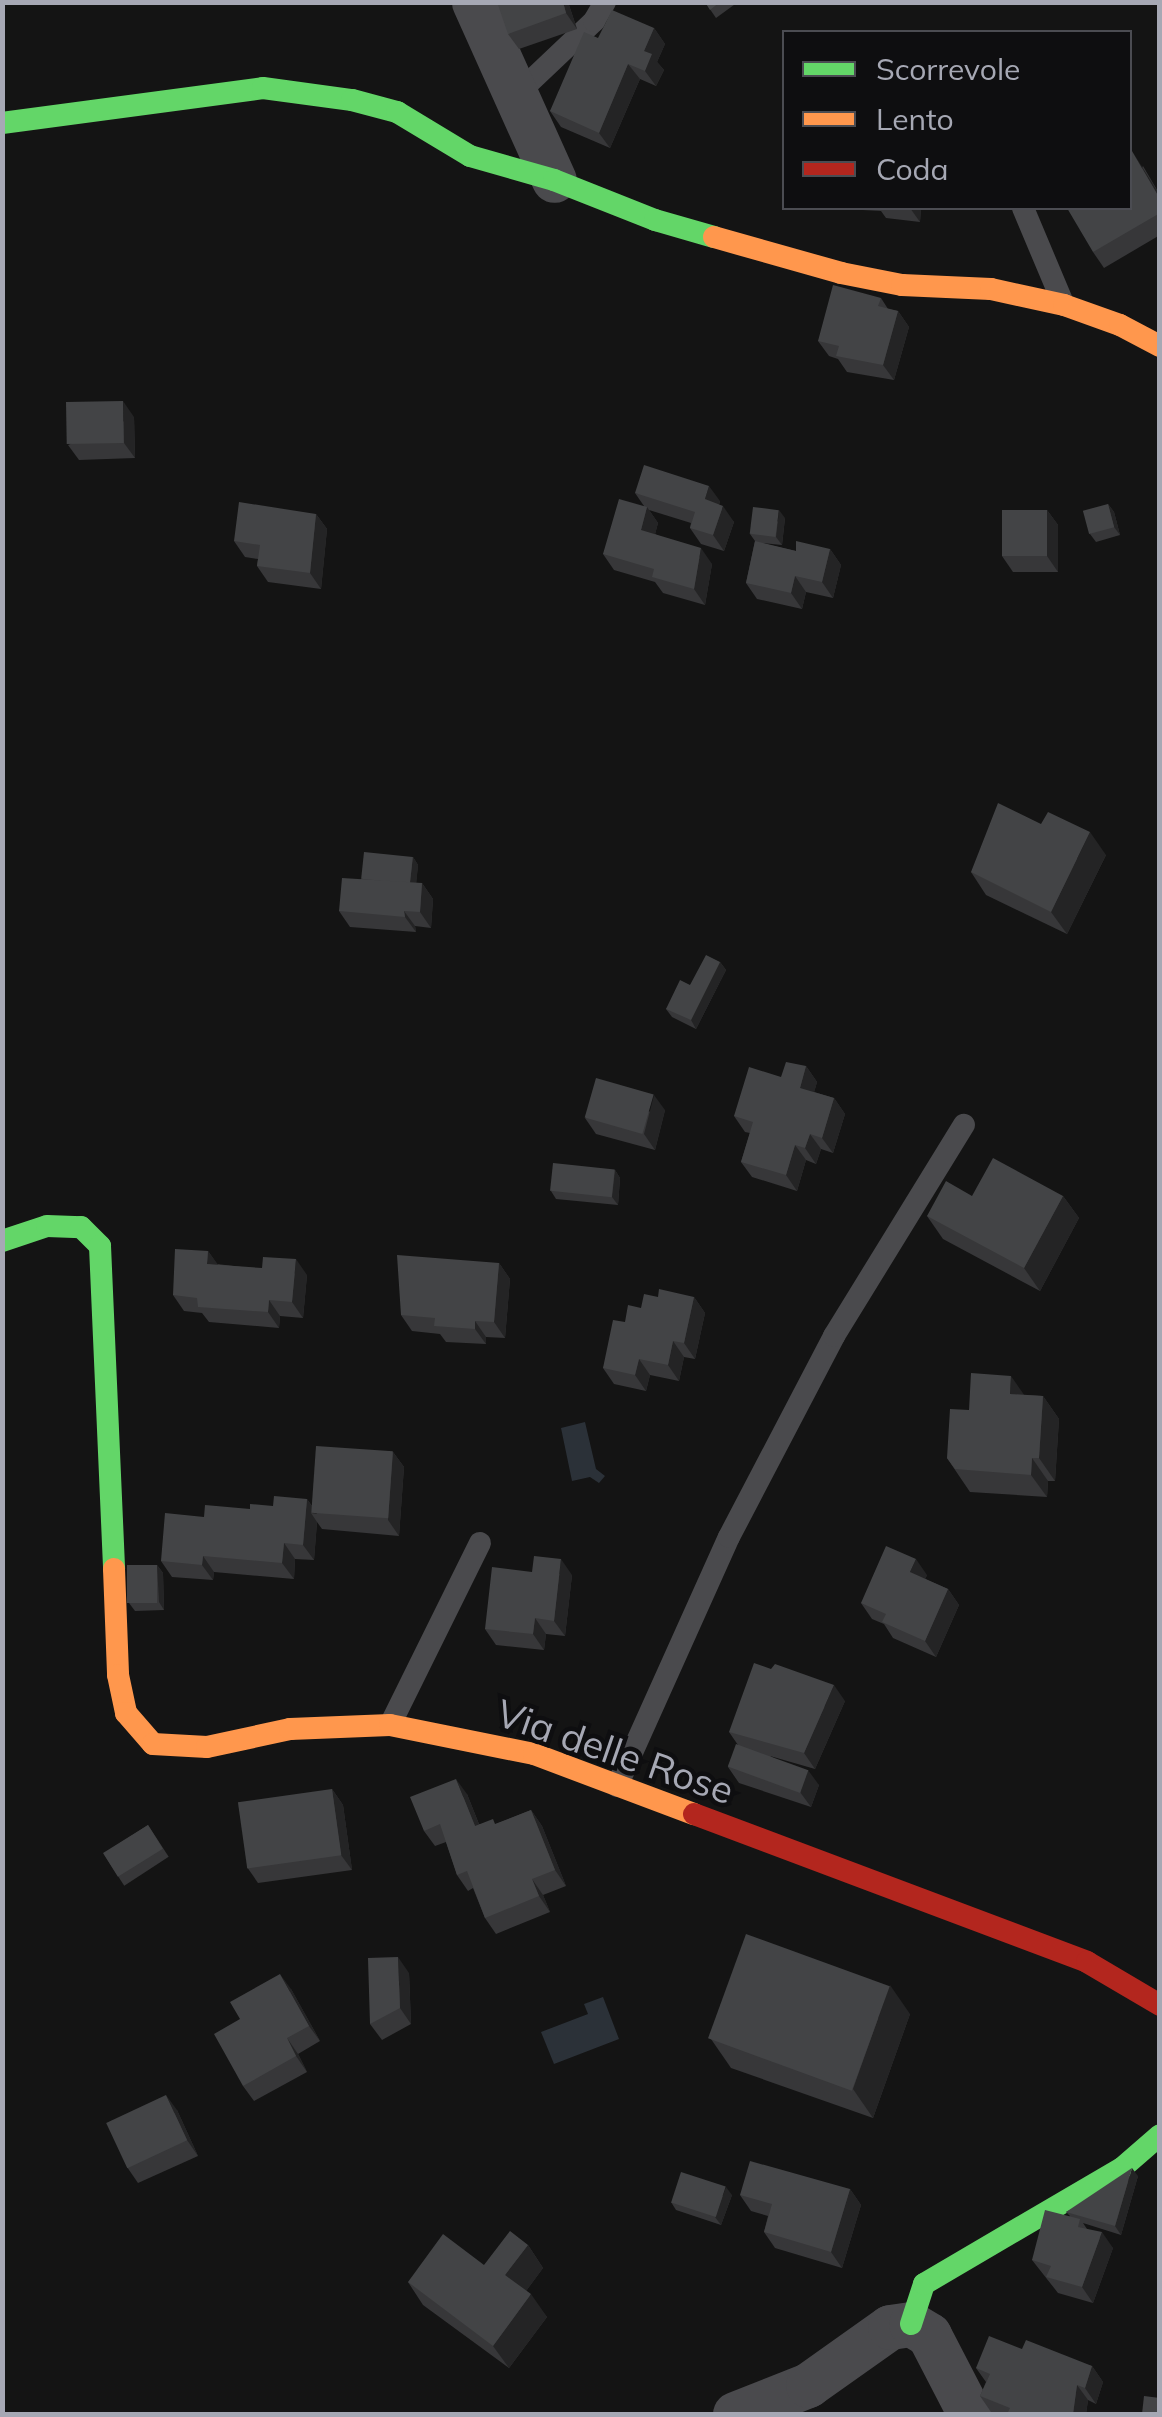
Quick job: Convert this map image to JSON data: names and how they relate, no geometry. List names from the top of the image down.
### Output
{
  "streets": {
    "street": ["Via delle Rose"]
  },
  "legend": ["Scorrevole", "Lento", "Coda"]
}
